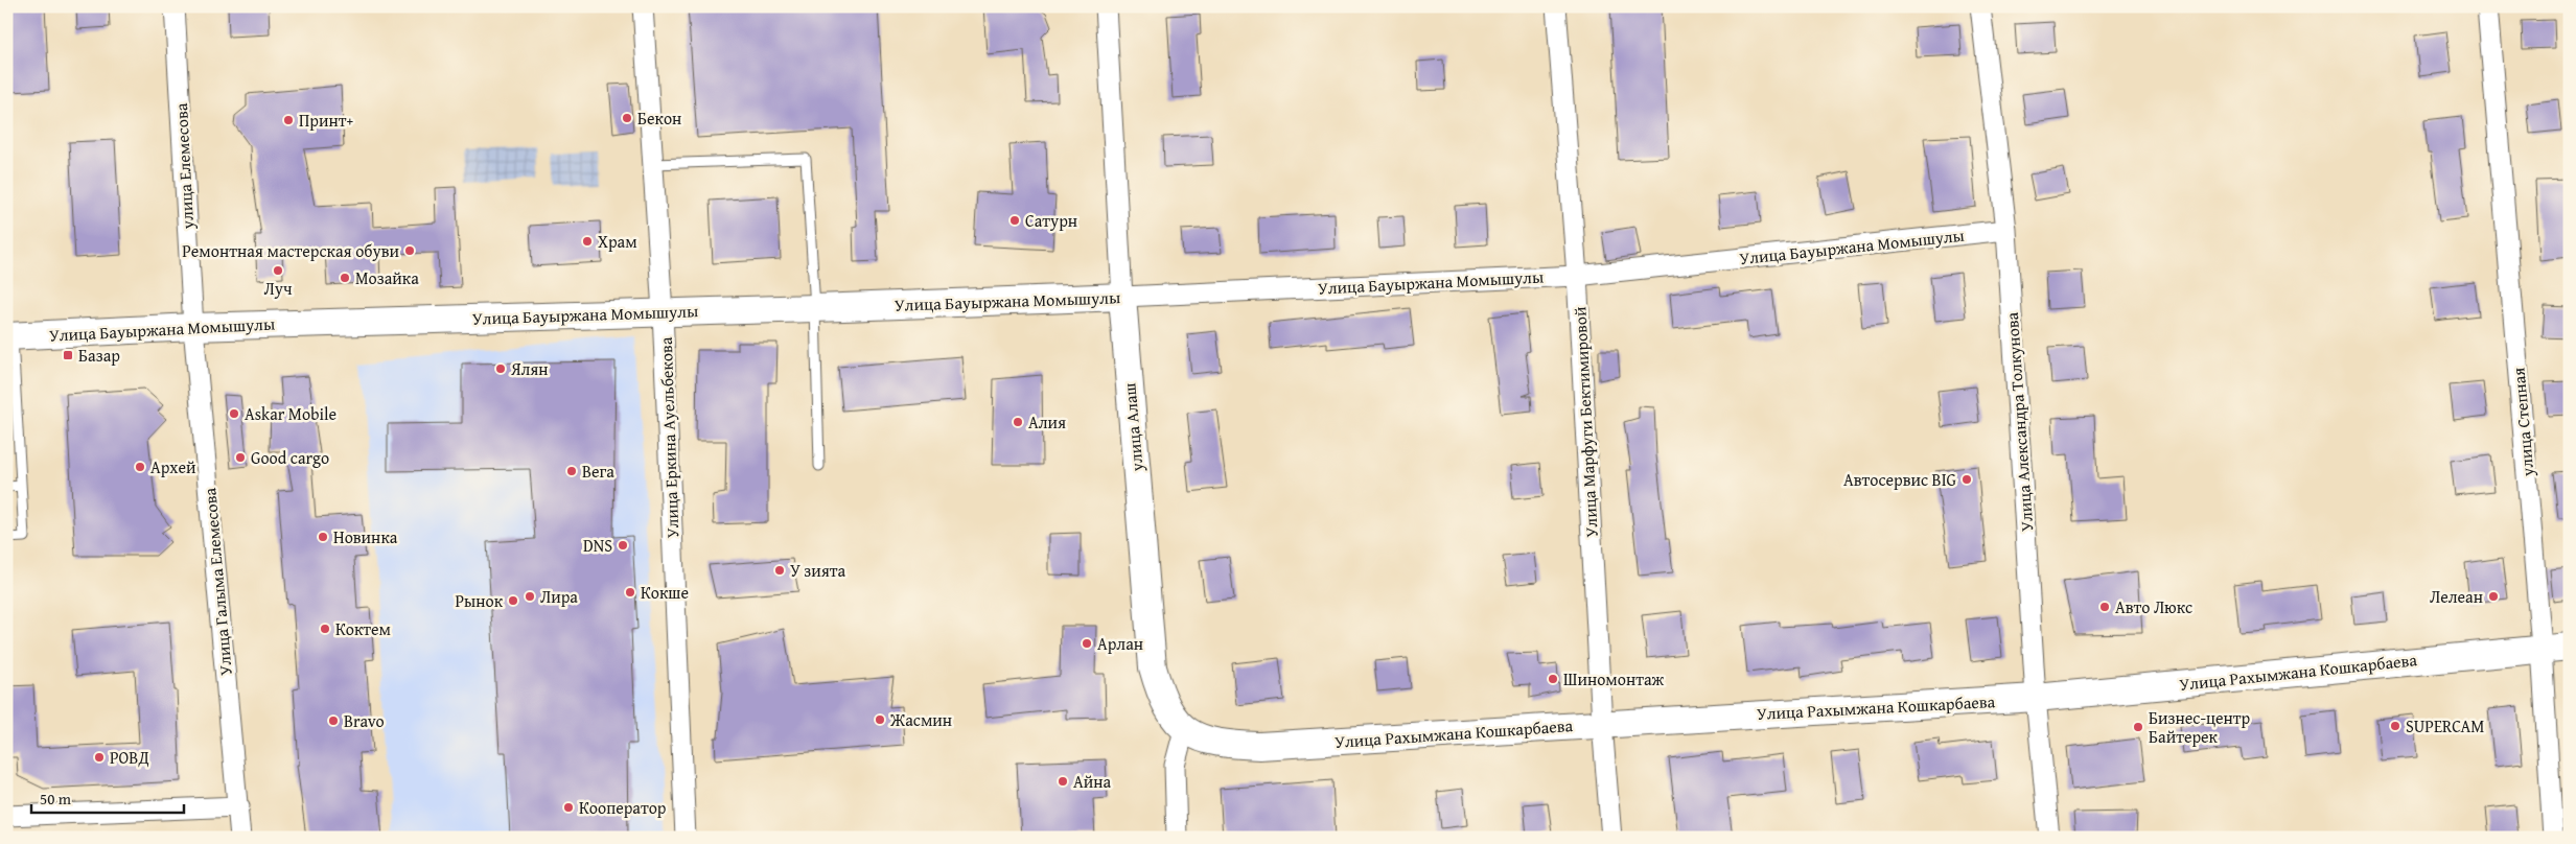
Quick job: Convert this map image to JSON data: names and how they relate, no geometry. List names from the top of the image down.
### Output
{
  "streets": {
    "street": [
      "улица Елемесова",
      "Улица Бауыржана Момышулы",
      "Улица Марфуги Бектимировой",
      "Улица Александра Толкунова",
      "улица Степная",
      "улица Алаш",
      "Улица Еркина Ауельбекова",
      "Улица Галыма Елемесова",
      "Улица Рахымжана Кошкарбаева"
    ]
  },
  "crossings": [
    ["улица Елемесова", "Улица Бауыржана Момышулы"],
    ["улица Елемесова", "Улица Галыма Елемесова"],
    ["Улица Бауыржана Момышулы", "Улица Марфуги Бектимировой"],
    ["Улица Бауыржана Момышулы", "Улица Александра Толкунова"],
    ["Улица Бауыржана Момышулы", "улица Алаш"],
    ["Улица Бауыржана Момышулы", "Улица Еркина Ауельбекова"],
    ["Улица Бауыржана Момышулы", "Улица Галыма Елемесова"],
    ["Улица Марфуги Бектимировой", "Улица Рахымжана Кошкарбаева"],
    ["Улица Александра Толкунова", "Улица Рахымжана Кошкарбаева"],
    ["улица Степная", "Улица Рахымжана Кошкарбаева"],
    ["улица Алаш", "Улица Рахымжана Кошкарбаева"]
  ],
  "places": {
    "other": [
      "Бекон",
      "Принт+",
      "Сатурн",
      "Храм",
      "Ремонтная мастерская обуви",
      "Луч",
      "Мозайка",
      "Ялян",
      "Askar Mobile",
      "Алия",
      "Good cargo",
      "Архей",
      "Вега",
      "Автосервис BIG",
      "Новинка",
      "DNS",
      "У зията",
      "Кокше",
      "Лира",
      "Лелеан",
      "Рынок",
      "Авто Люкс",
      "Коктем",
      "Арлан",
      "Шиномонтаж",
      "Жасмин",
      "Bravo",
      "SUPERCAM",
      "Бизнес-центр Байтерек",
      "РОВД",
      "Айна",
      "Кооператор"
    ],
    "transit": ["Базар"]
  },
  "scale_bar": "50 m"
}
